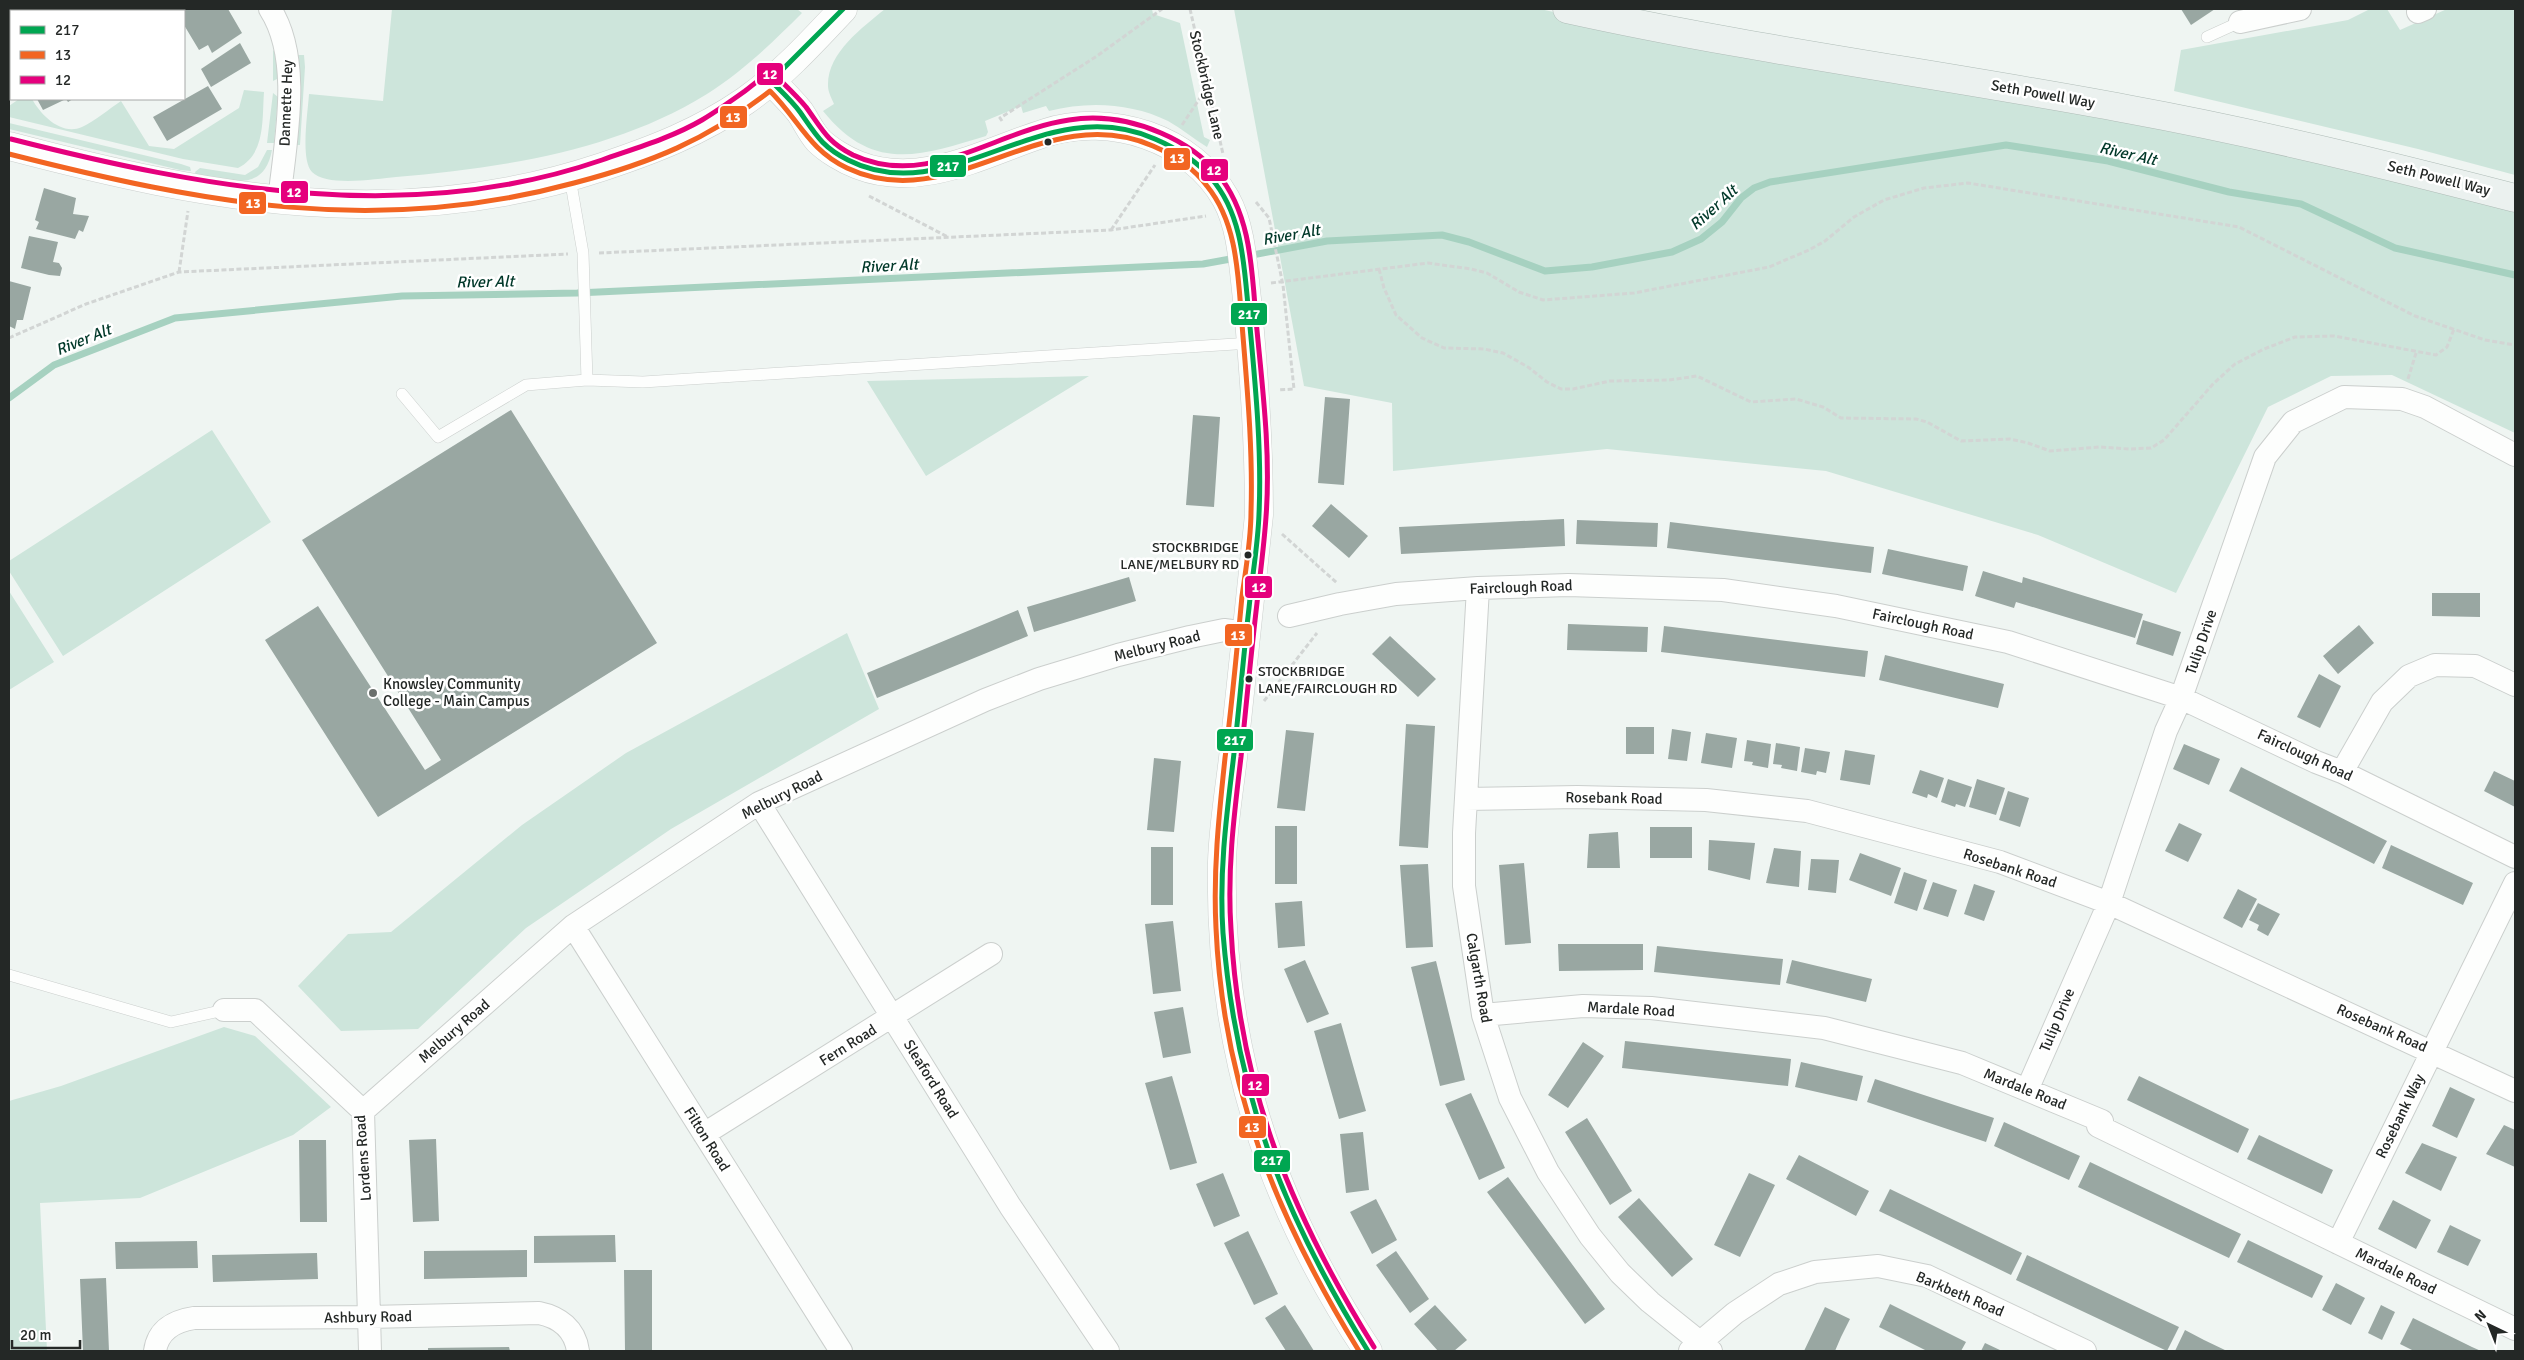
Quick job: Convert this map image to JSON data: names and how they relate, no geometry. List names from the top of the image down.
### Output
{
  "streets": {
    "main road": ["Seth Powell Way"],
    "street": [
      "Dannette Hey",
      "Fairclough Road",
      "Tulip Drive",
      "Melbury Road",
      "Rosebank Road",
      "Calgarth Road",
      "Mardale Road",
      "Fern Road",
      "Sleaford Road",
      "Rosebank Way",
      "Filton Road",
      "Lordens Road",
      "Barkbeth Road",
      "Ashbury Road"
    ],
    "path": ["Stockbridge Lane"]
  },
  "crossings": [
    ["Fairclough Road", "Tulip Drive"],
    ["Fairclough Road", "Calgarth Road"],
    ["Tulip Drive", "Rosebank Road"],
    ["Tulip Drive", "Mardale Road"],
    ["Melbury Road", "Sleaford Road"],
    ["Melbury Road", "Filton Road"],
    ["Melbury Road", "Lordens Road"],
    ["Rosebank Road", "Calgarth Road"],
    ["Rosebank Road", "Rosebank Way"],
    ["Calgarth Road", "Mardale Road"],
    ["Calgarth Road", "Barkbeth Road"],
    ["Mardale Road", "Rosebank Way"],
    ["Fern Road", "Sleaford Road"],
    ["Fern Road", "Filton Road"],
    ["Lordens Road", "Ashbury Road"]
  ],
  "water": ["River Alt"],
  "places": ["STOCKBRIDGE LANE/MELBURY RD", "STOCKBRIDGE LANE/FAIRCLOUGH RD", "Knowsley Community College - Main Campus"],
  "lines": ["transit line 217", "transit line 12", "transit line 13"],
  "legend": ["217", "13", "12"],
  "scale_bar": "20 m",
  "north": "top left"
}
